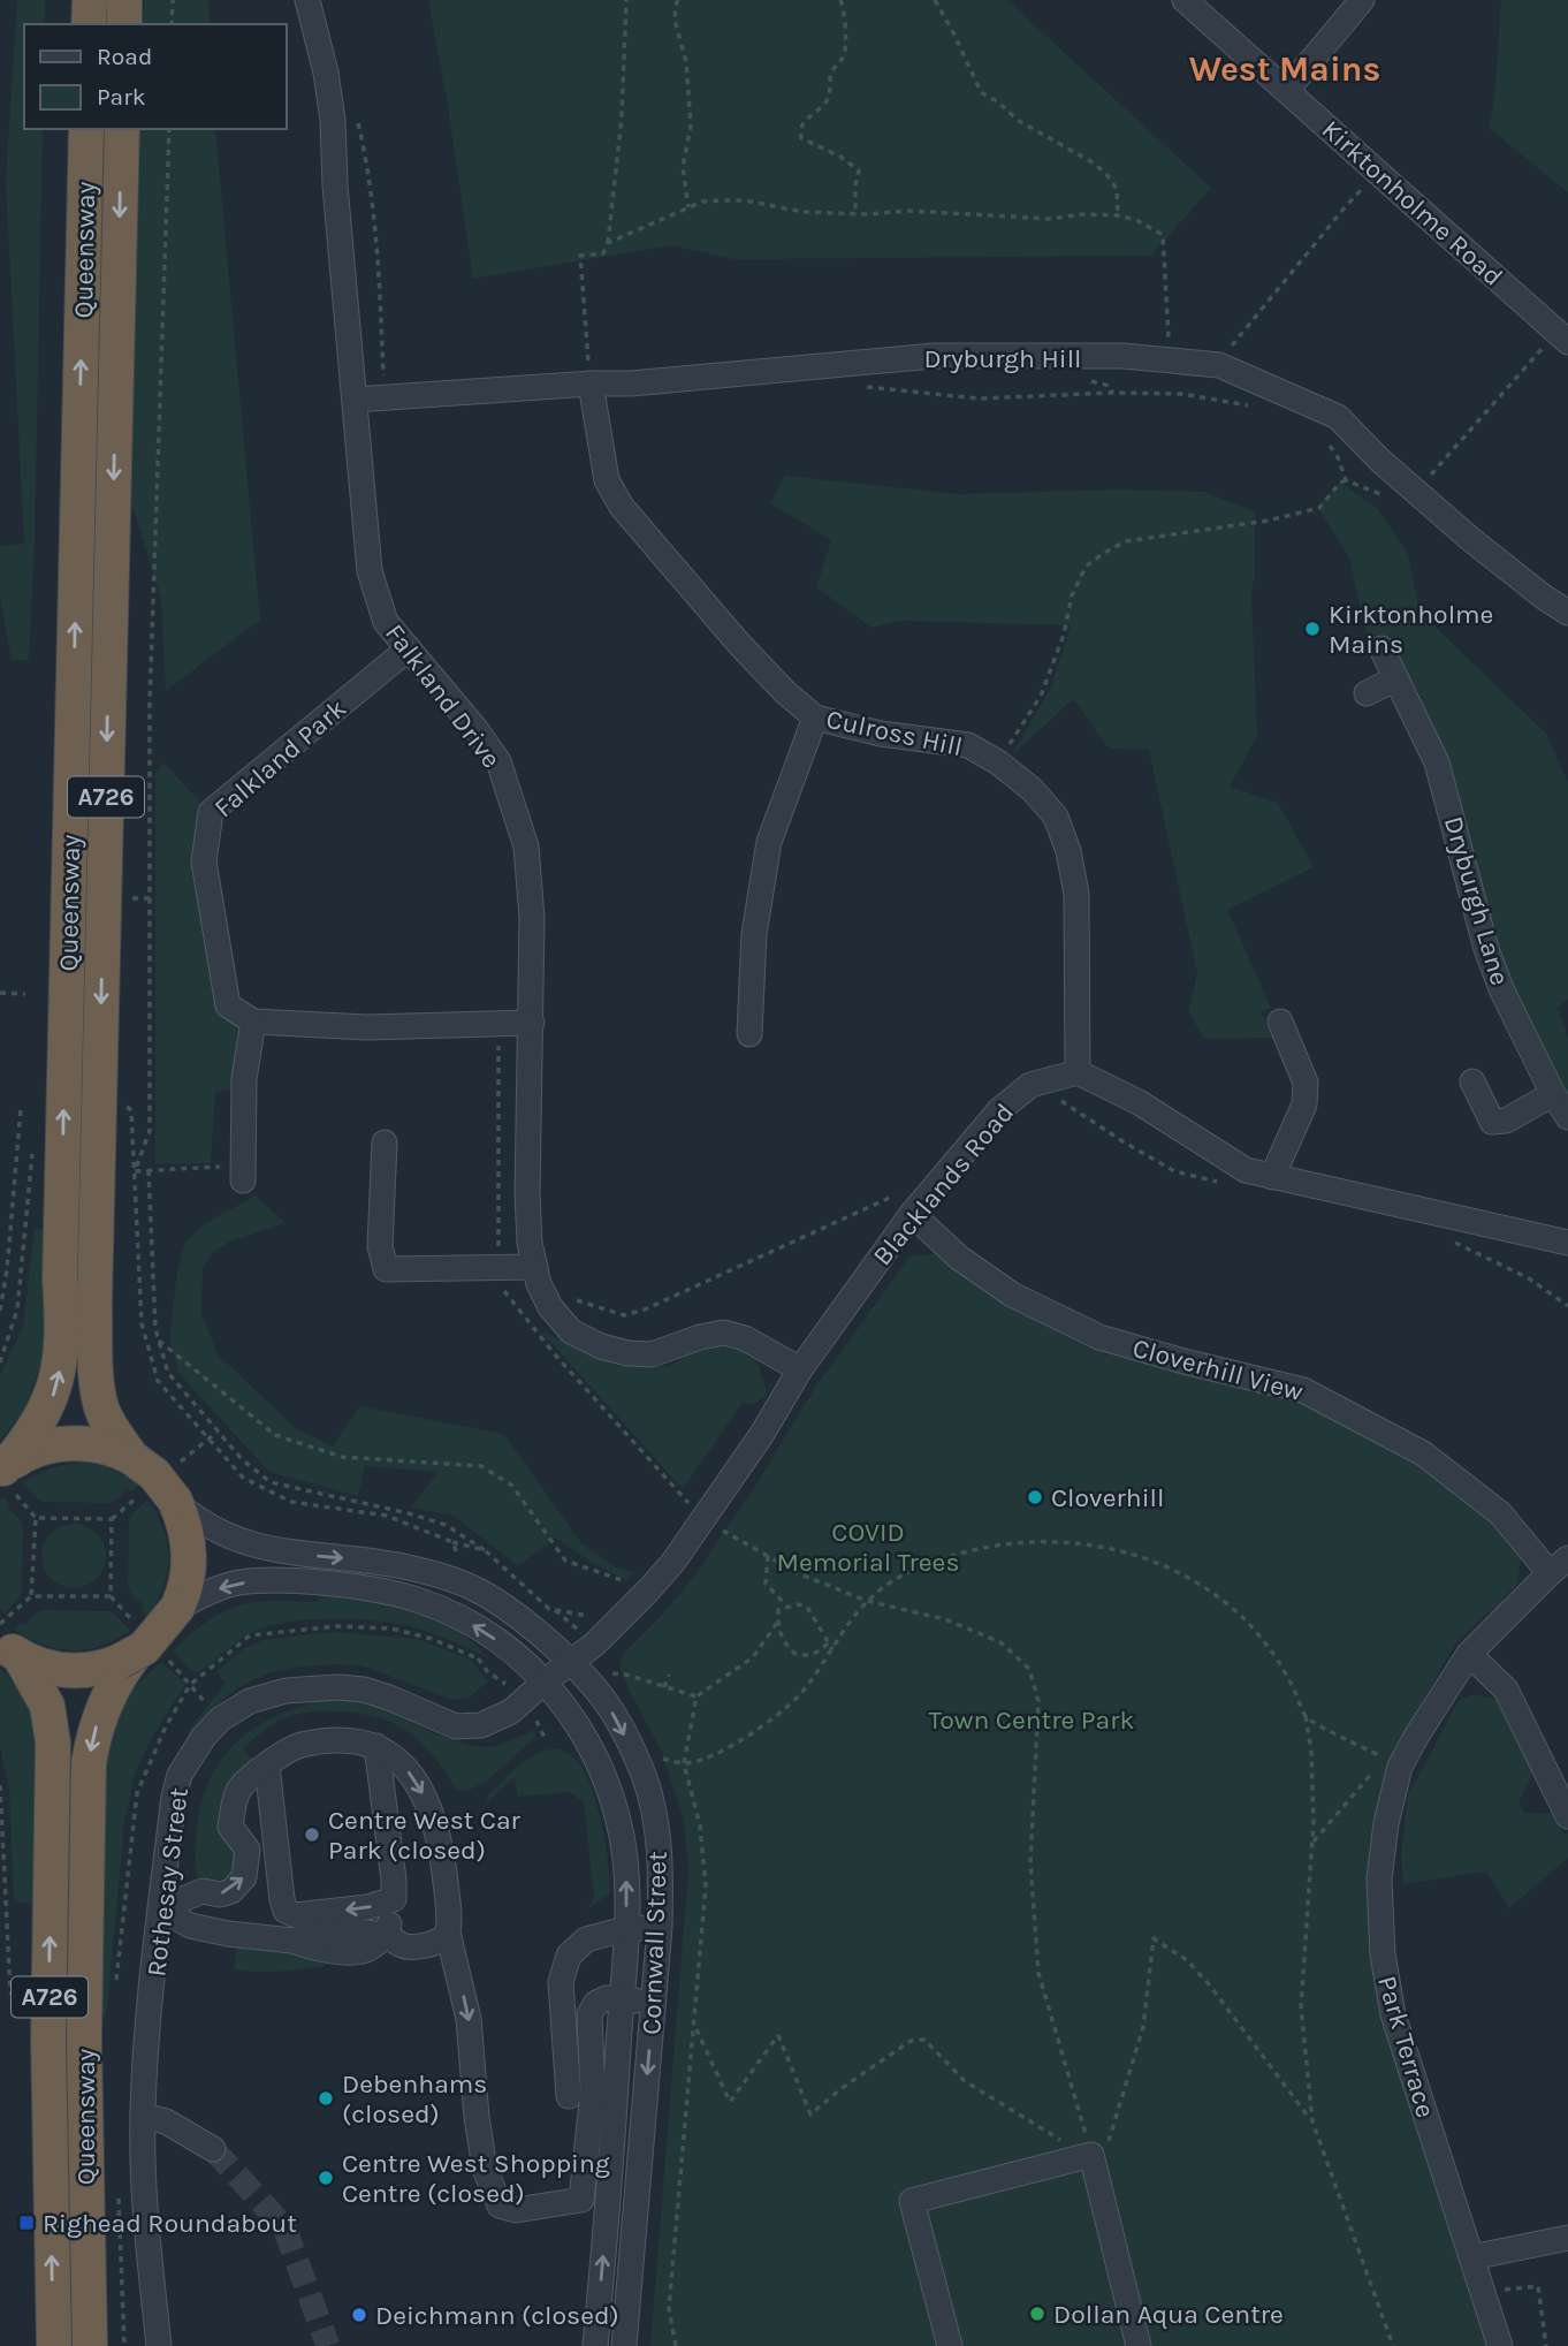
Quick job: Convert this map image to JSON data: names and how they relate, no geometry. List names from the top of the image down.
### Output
{
  "streets": {
    "highway": ["Queensway", "A726"],
    "street": [
      "Kirktonholme Road",
      "Dryburgh Hill",
      "Falkland Drive",
      "Culross Hill",
      "Falkland Park",
      "Dryburgh Lane",
      "Blacklands Road",
      "Cloverhill View",
      "Rothesay Street",
      "Cornwall Street",
      "Park Terrace"
    ]
  },
  "crossings": [
    ["Queensway", "A726"],
    ["Dryburgh Hill", "Falkland Drive"],
    ["Dryburgh Hill", "Culross Hill"],
    ["Falkland Drive", "Falkland Park"],
    ["Falkland Drive", "Blacklands Road"],
    ["Culross Hill", "Blacklands Road"],
    ["A726", "Cornwall Street"],
    ["Blacklands Road", "Cloverhill View"],
    ["Blacklands Road", "Rothesay Street"],
    ["Blacklands Road", "Cornwall Street"],
    ["Cloverhill View", "Park Terrace"],
    ["Rothesay Street", "Cornwall Street"]
  ],
  "districts": ["West Mains"],
  "parks": ["COVID Memorial Trees", "Town Centre Park"],
  "places": {
    "other": [
      "Kirktonholme Mains",
      "Cloverhill",
      "Centre West Car Park (closed)",
      "Debenhams (closed)",
      "Centre West Shopping Centre (closed)",
      "Dollan Aqua Centre",
      "Deichmann (closed)"
    ],
    "transit": ["Righead Roundabout"]
  },
  "legend": ["Road", "Park"]
}
